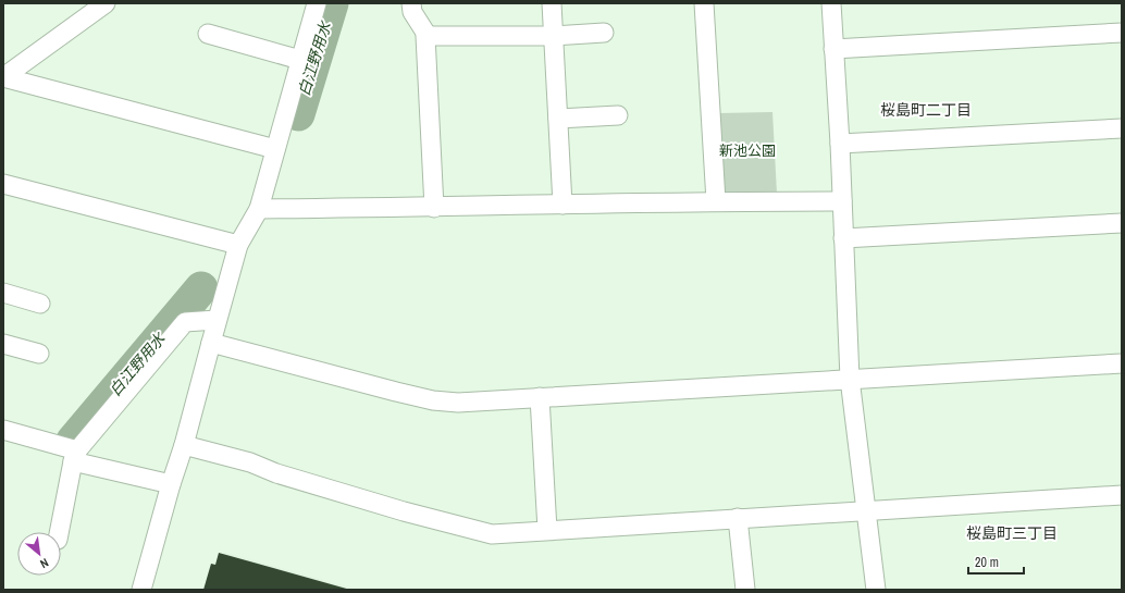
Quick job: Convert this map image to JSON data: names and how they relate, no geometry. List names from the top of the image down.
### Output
{
  "districts": ["桜島町二丁目", "桜島町三丁目"],
  "water": ["白江野用水"],
  "parks": ["新池公園"],
  "scale_bar": "20 m",
  "north": "bottom right"
}
